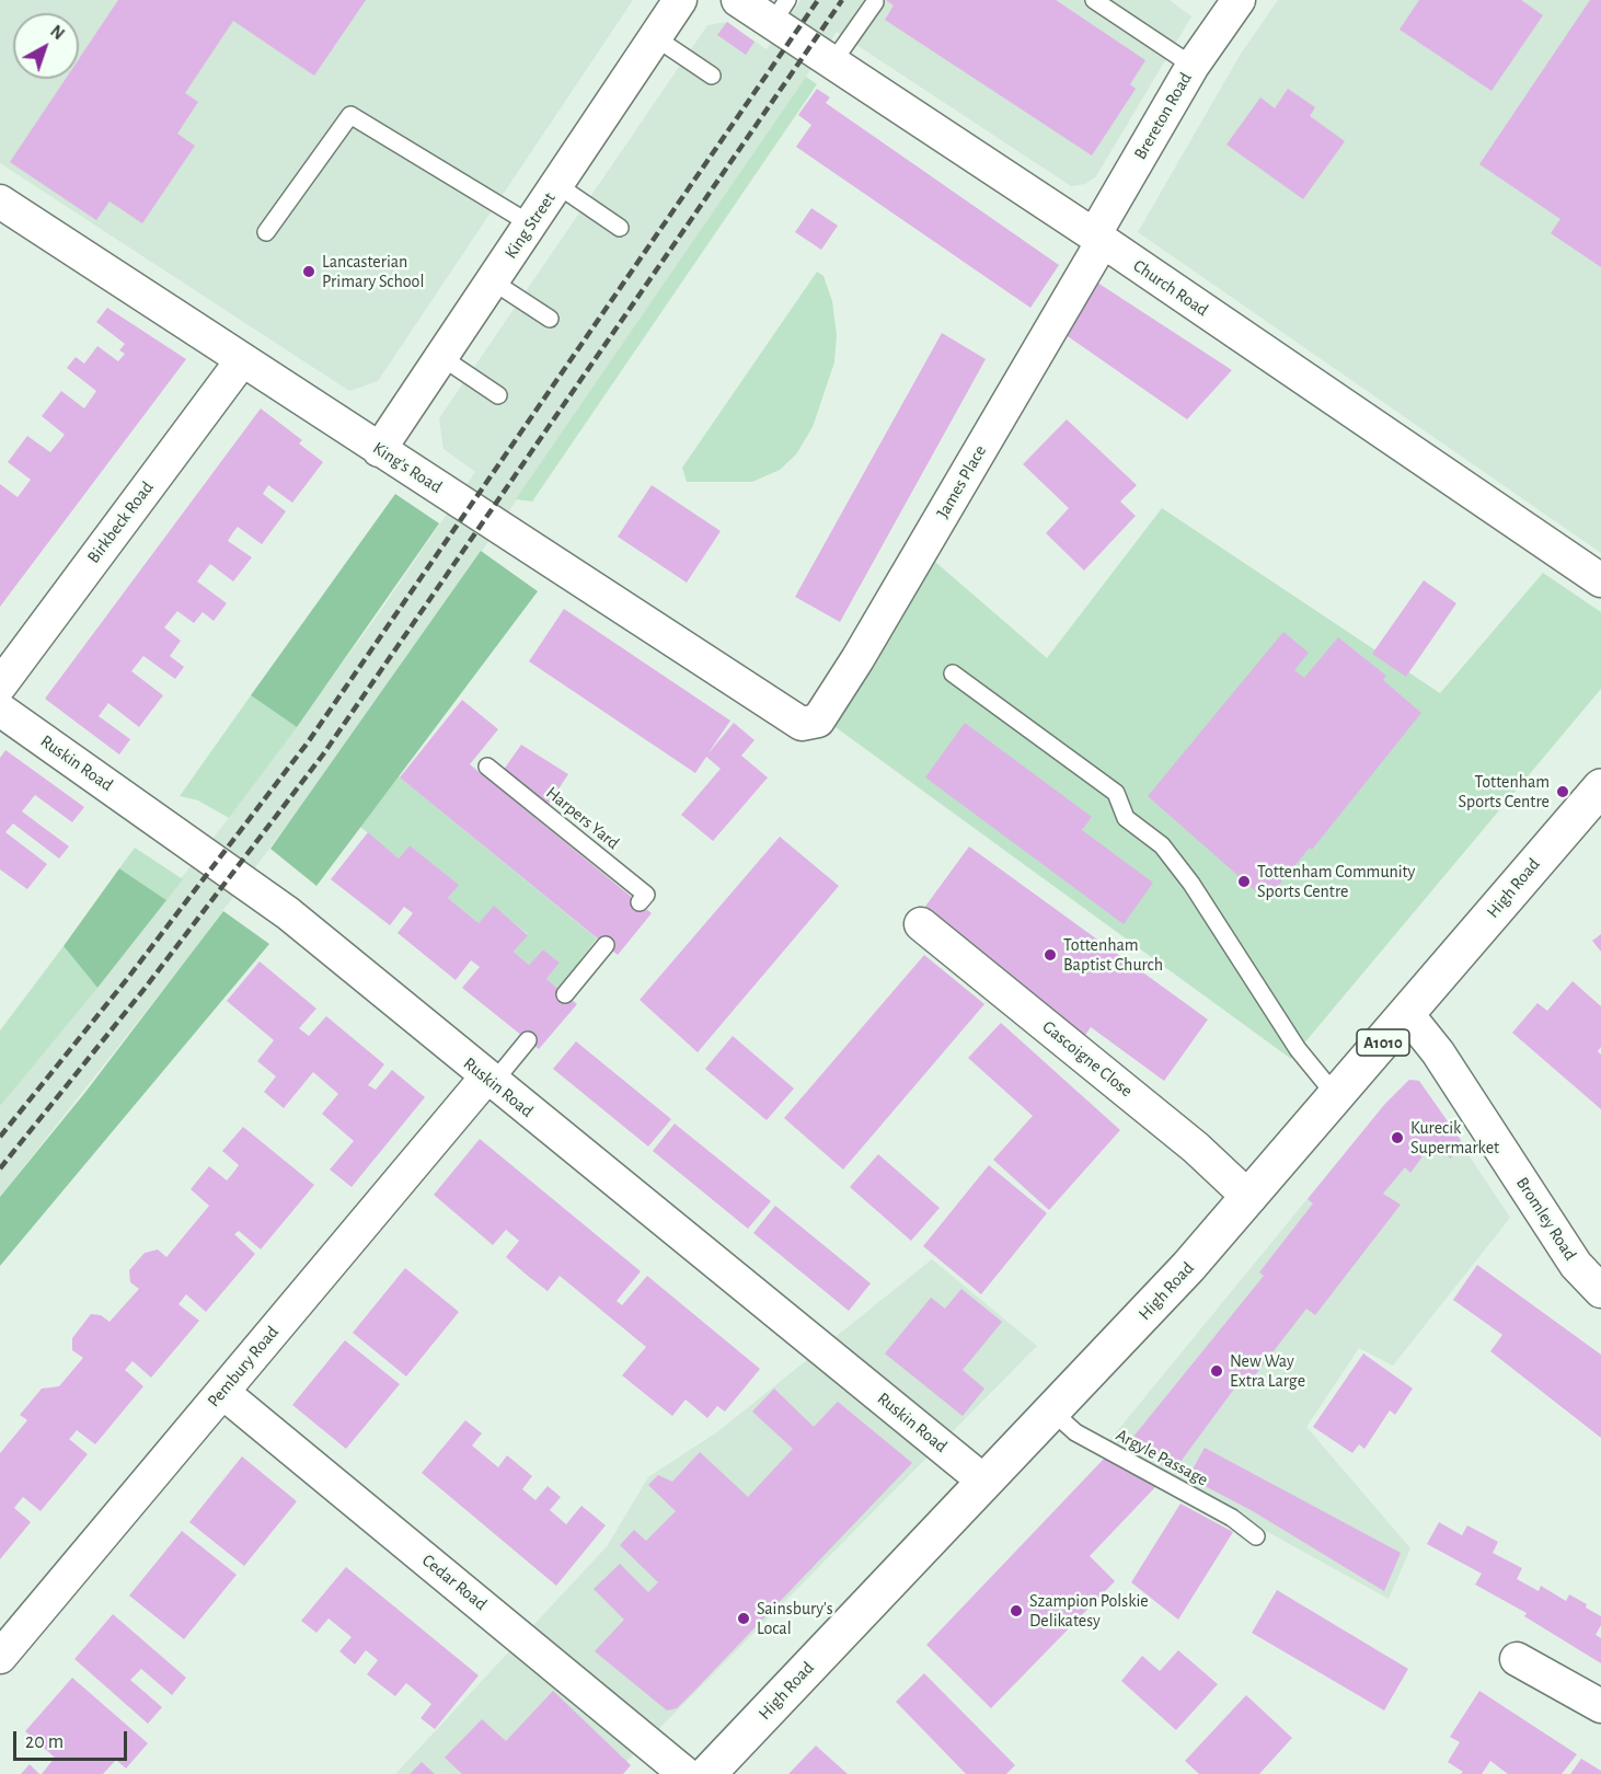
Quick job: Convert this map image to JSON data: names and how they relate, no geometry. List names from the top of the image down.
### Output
{
  "streets": {
    "main road": ["High Road", "A1010"],
    "street": [
      "Brereton Road",
      "King Street",
      "Church Road",
      "King's Road",
      "James Place",
      "Birkbeck Road",
      "Ruskin Road",
      "Gascoigne Close",
      "Bromley Road",
      "Pembury Road",
      "Cedar Road"
    ],
    "lane": ["Harpers Yard", "Argyle Passage"]
  },
  "crossings": [
    ["Brereton Road", "Church Road"],
    ["Brereton Road", "James Place"],
    ["King Street", "King's Road"],
    ["Church Road", "James Place"],
    ["King's Road", "James Place"],
    ["King's Road", "Birkbeck Road"],
    ["Ruskin Road", "High Road"],
    ["Ruskin Road", "Pembury Road"],
    ["High Road", "Gascoigne Close"],
    ["High Road", "Bromley Road"],
    ["High Road", "Argyle Passage"],
    ["Pembury Road", "Cedar Road"]
  ],
  "places": [
    "Lancasterian Primary School",
    "Tottenham Sports Centre",
    "Tottenham Community Sports Centre",
    "Tottenham Baptist Church",
    "Kurecik Supermarket",
    "New Way Extra Large",
    "Szampion Polskie Delikatesy",
    "Sainsbury's Local"
  ],
  "scale_bar": "20 m",
  "north": "top right"
}
